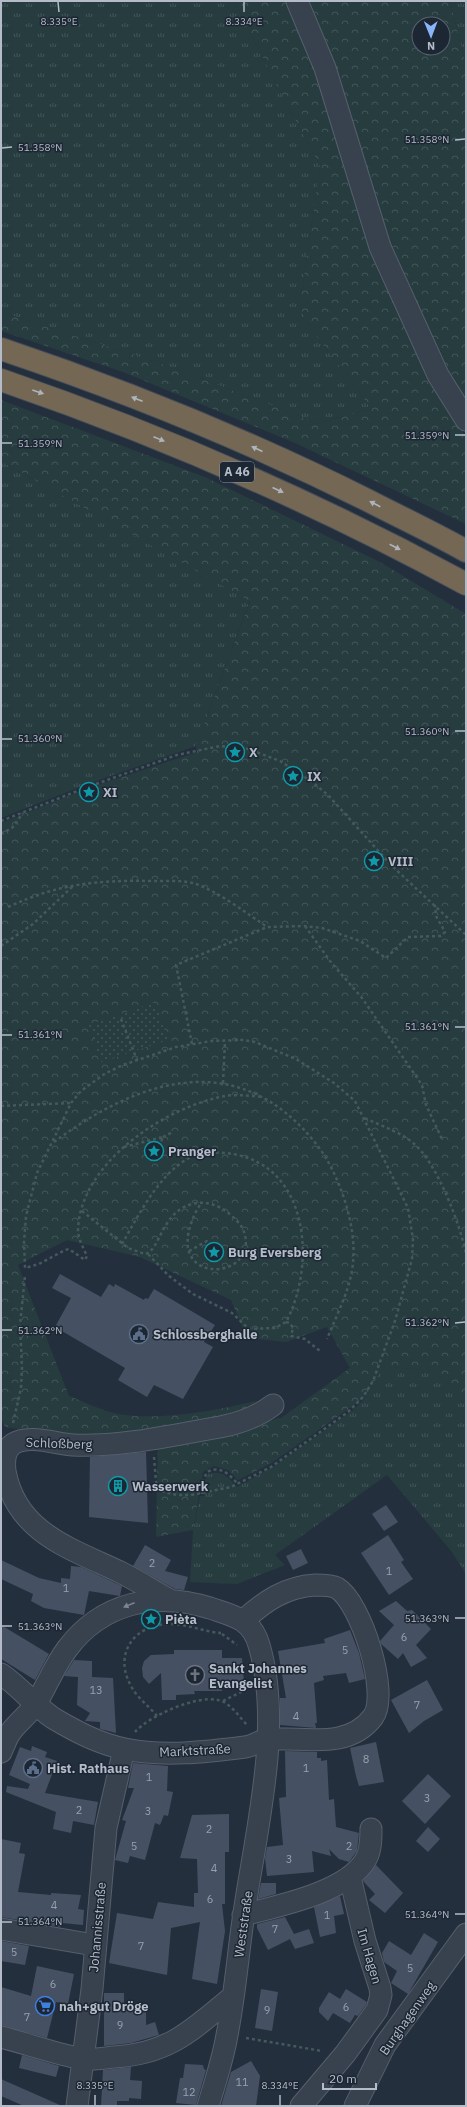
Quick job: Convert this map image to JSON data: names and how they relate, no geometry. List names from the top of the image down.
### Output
{
  "streets": {
    "highway": ["A 46"],
    "street": [
      "Schloßberg",
      "Marktstraße",
      "Weststraße",
      "Johannisstraße",
      "Im Hagen",
      "Burghagenweg"
    ]
  },
  "crossings": [
    ["Marktstraße", "Weststraße"],
    ["Marktstraße", "Johannisstraße"]
  ],
  "places": {
    "place": [
      "X",
      "IX",
      "XI",
      "VIII",
      "Pranger",
      "Burg Eversberg",
      "Pièta"
    ],
    "public building": ["Schlossberghalle", "Hist. Rathaus"],
    "building": ["Wasserwerk"],
    "church": ["Sankt Johannes Evangelist"],
    "supermarket": ["nah+gut Dröge"]
  },
  "house_numbers": [
    "2",
    "1",
    "1",
    "6",
    "5",
    "13",
    "7",
    "4",
    "8",
    "1",
    "1",
    "3",
    "2",
    "3",
    "2",
    "5",
    "2",
    "3",
    "4",
    "6",
    "4",
    "1",
    "7",
    "7",
    "5",
    "5",
    "6",
    "6",
    "9",
    "7",
    "9",
    "11",
    "12"
  ],
  "scale_bar": "20 m",
  "north": "bottom",
  "coordinates": [
    "8.335°E",
    "8.334°E",
    "51.358°N",
    "51.359°N",
    "51.360°N",
    "51.361°N",
    "51.362°N",
    "51.363°N",
    "51.364°N"
  ]
}
